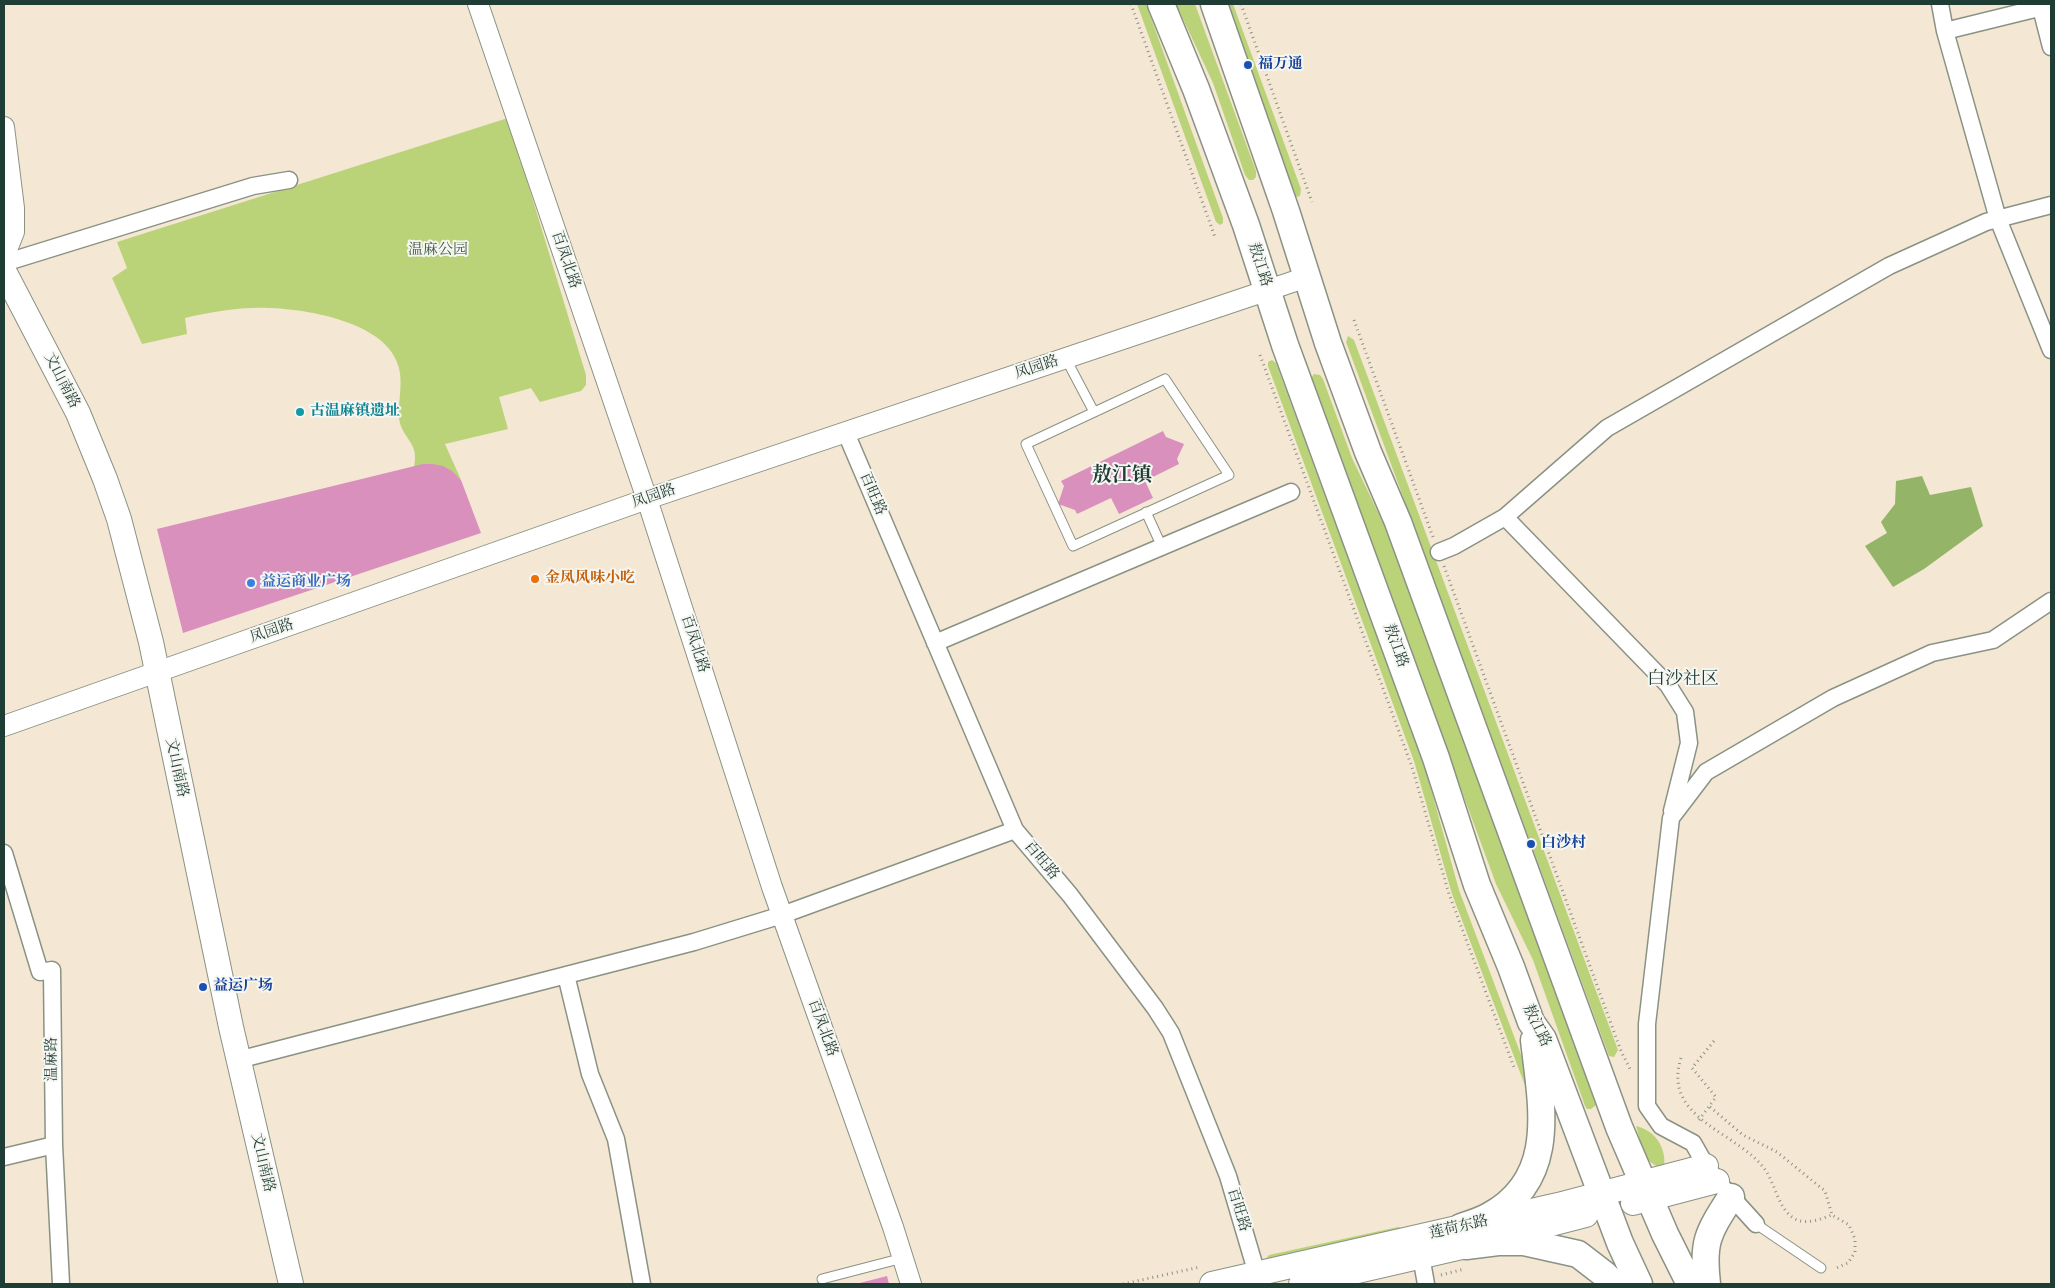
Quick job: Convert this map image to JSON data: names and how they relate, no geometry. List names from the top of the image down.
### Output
{
  "streets": {
    "main road": ["敖江路", "文山南路", "莲荷东路"],
    "street": [
      "百凤北路",
      "凤园路",
      "百旺路",
      "温麻路"
    ]
  },
  "crossings": [
    ["百凤北路", "凤园路"],
    ["敖江路", "凤园路"],
    ["敖江路", "莲荷东路"],
    ["凤园路", "文山南路"],
    ["凤园路", "百旺路"],
    ["百旺路", "莲荷东路"]
  ],
  "districts": ["敖江镇", "白沙社区"],
  "parks": ["温麻公园"],
  "places": [
    "福万通",
    "古温麻镇遗址",
    "金凤风味小吃",
    "益运商业广场",
    "白沙村",
    "益运广场"
  ]
}
